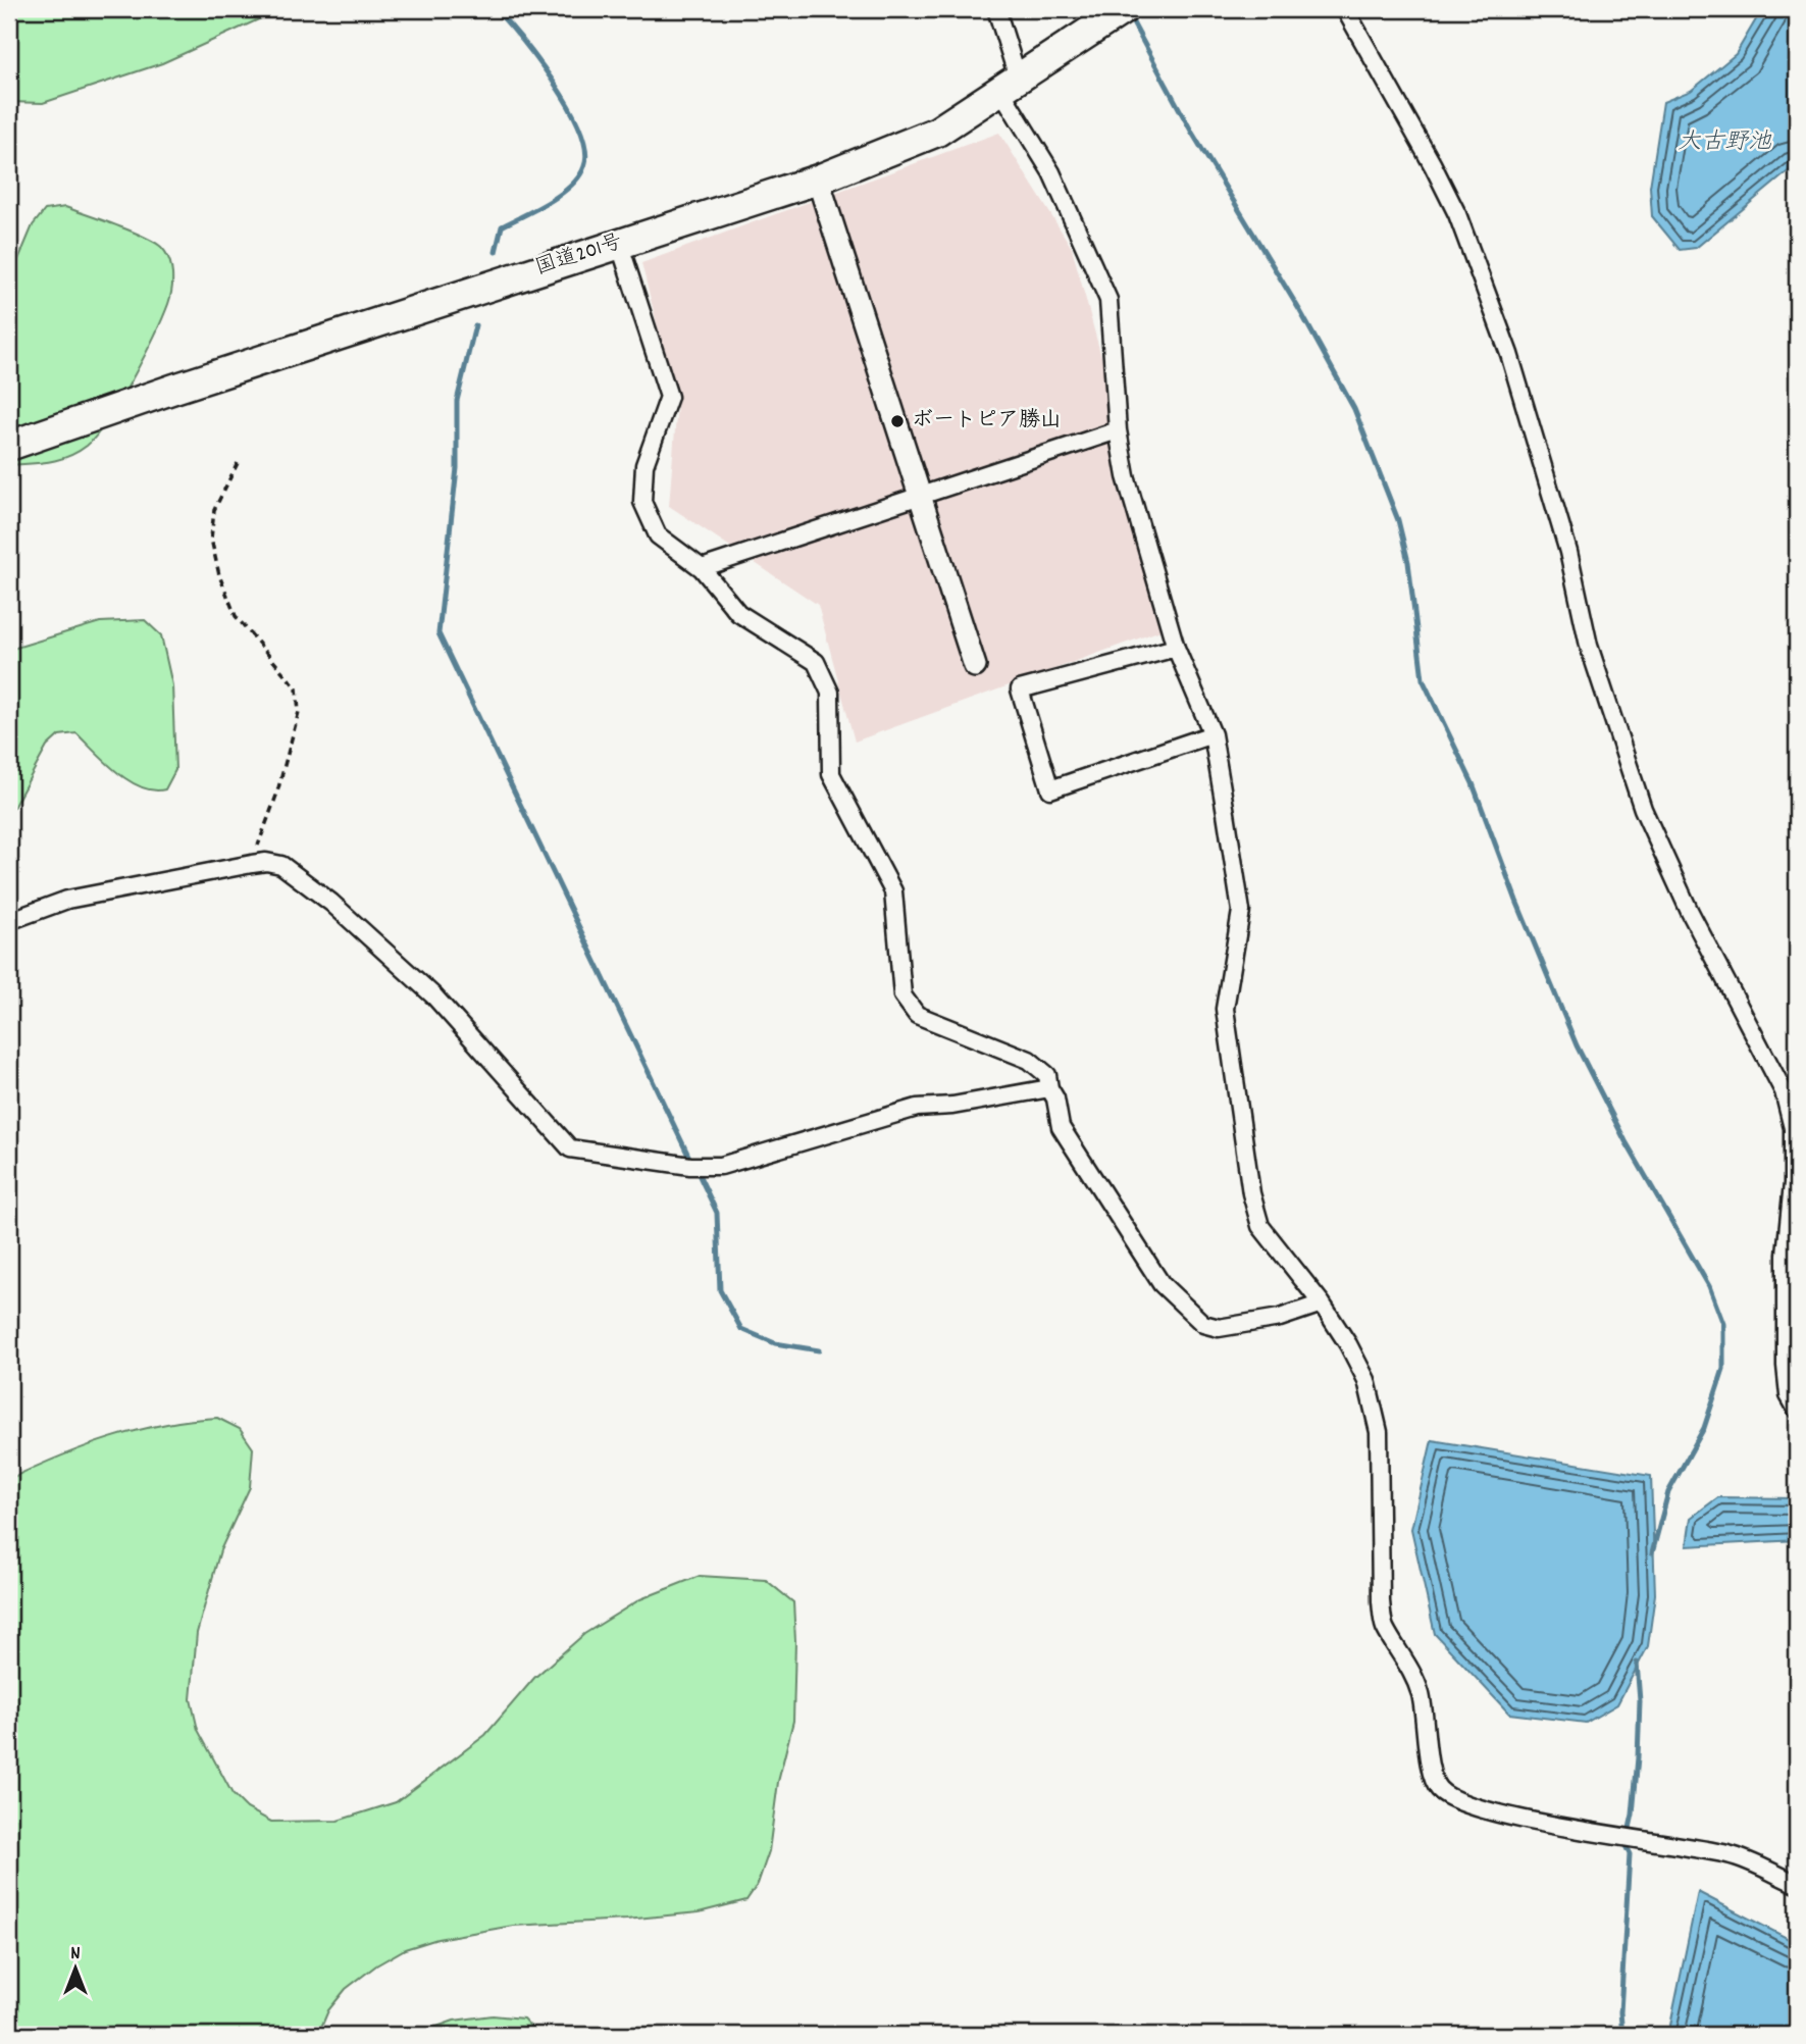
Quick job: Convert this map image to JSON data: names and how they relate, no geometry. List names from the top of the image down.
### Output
{
  "streets": {
    "highway": ["国道201号"]
  },
  "water": ["大古野池"],
  "places": ["ボートピア勝山"],
  "north": "top"
}
